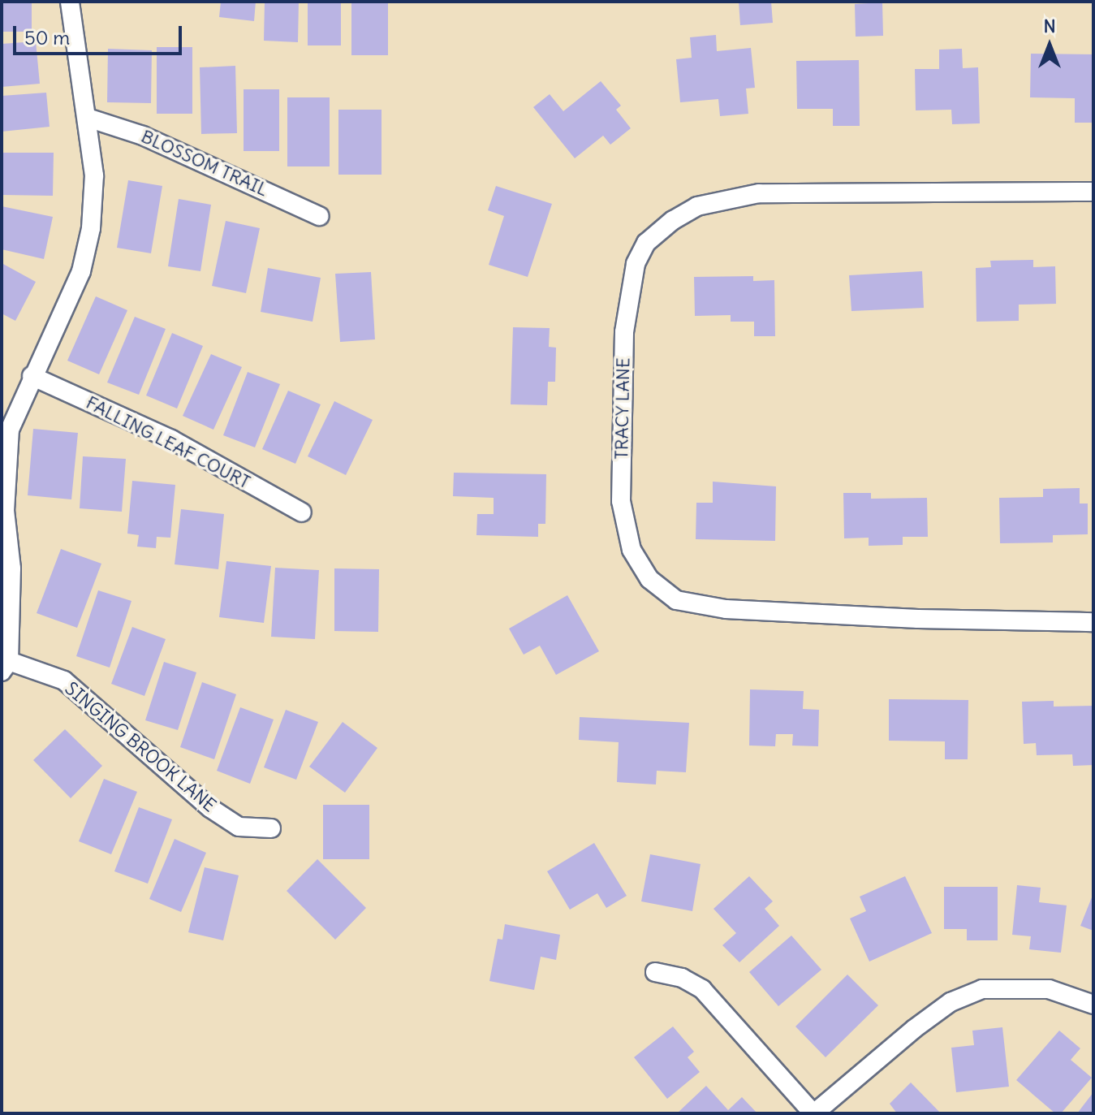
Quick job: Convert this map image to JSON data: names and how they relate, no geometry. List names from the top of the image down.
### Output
{
  "streets": {
    "street": [
      "BLOSSOM TRAIL",
      "TRACY LANE",
      "FALLING LEAF COURT",
      "SINGING BROOK LANE"
    ]
  },
  "scale_bar": "50 m",
  "north": "top"
}
